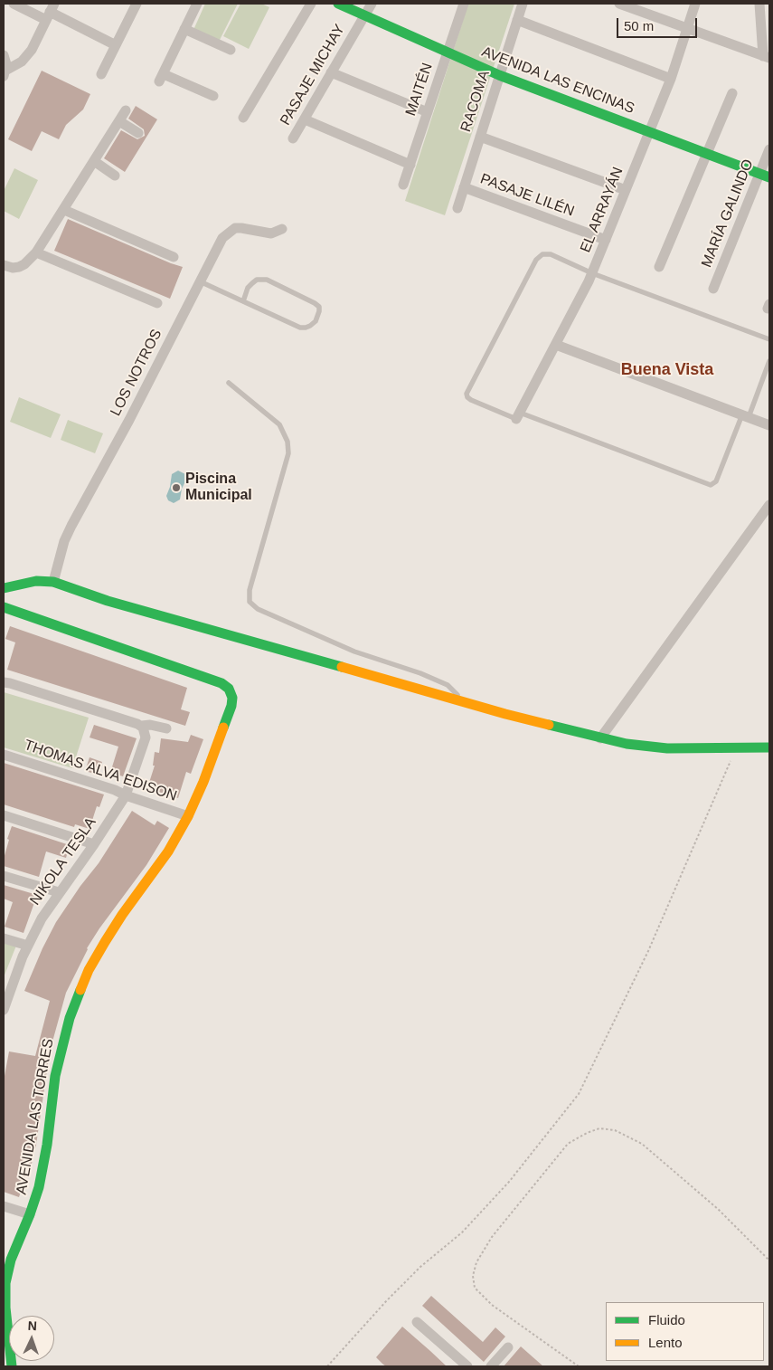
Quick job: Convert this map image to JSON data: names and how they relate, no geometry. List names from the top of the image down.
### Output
{
  "streets": {
    "street": [
      "PASAJE MICHAY",
      "AVENIDA LAS ENCINAS",
      "MAITÉN",
      "RACOMA",
      "PASAJE LILÉN",
      "EL ARRAYÁN",
      "MARÍA GALINDO",
      "LOS NOTROS",
      "THOMAS ALVA EDISON",
      "NIKOLA TESLA",
      "AVENIDA LAS TORRES"
    ]
  },
  "crossings": [
    ["PASAJE MICHAY", "AVENIDA LAS ENCINAS"],
    ["AVENIDA LAS ENCINAS", "MAITÉN"],
    ["AVENIDA LAS ENCINAS", "RACOMA"],
    ["AVENIDA LAS ENCINAS", "EL ARRAYÁN"],
    ["AVENIDA LAS ENCINAS", "MARÍA GALINDO"],
    ["RACOMA", "PASAJE LILÉN"],
    ["PASAJE LILÉN", "EL ARRAYÁN"],
    ["THOMAS ALVA EDISON", "NIKOLA TESLA"],
    ["THOMAS ALVA EDISON", "AVENIDA LAS TORRES"]
  ],
  "districts": ["Buena Vista"],
  "places": ["Piscina Municipal"],
  "legend": ["Fluido", "Lento"],
  "scale_bar": "50 m",
  "north": "top"
}
